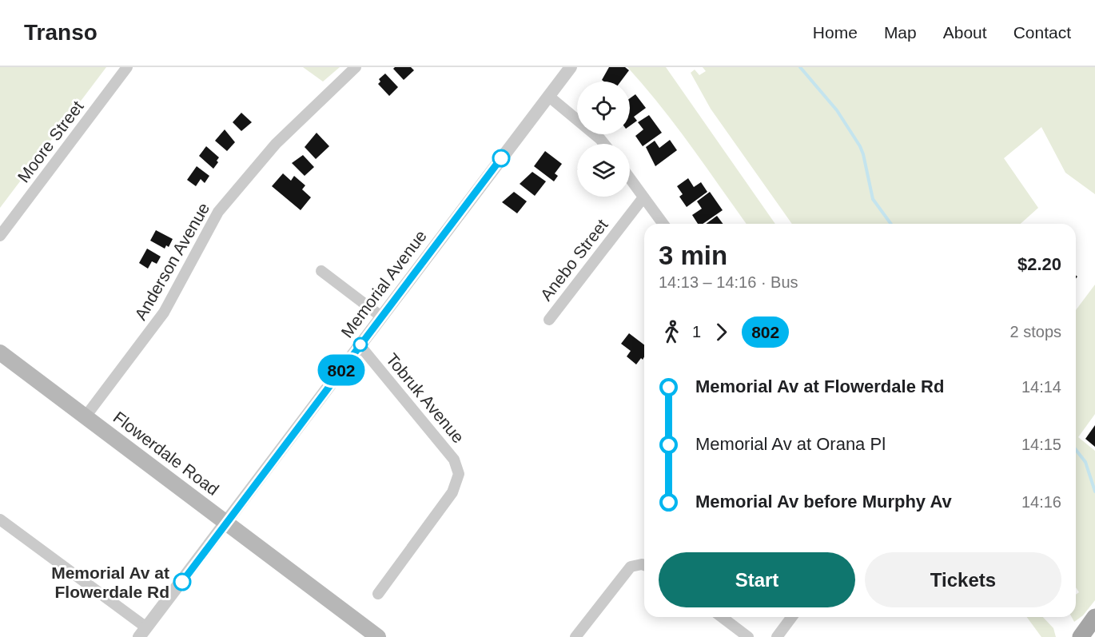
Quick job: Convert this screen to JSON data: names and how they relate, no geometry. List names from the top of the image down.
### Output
{
  "streets": {
    "main road": ["Flowerdale Road"],
    "street": [
      "Moore Street",
      "Anebo Street",
      "Anderson Avenue",
      "Memorial Avenue",
      "Tobruk Avenue"
    ]
  },
  "crossings": [
    ["Anderson Avenue", "Flowerdale Road"],
    ["Memorial Avenue", "Tobruk Avenue"],
    ["Memorial Avenue", "Flowerdale Road"]
  ],
  "places": ["Memorial Av at Flowerdale Rd"],
  "lines": ["bus line 802"],
  "page": {
    "header": "Transo",
    "nav": [
      "Home",
      "Map",
      "About",
      "Contact"
    ],
    "on_map": "802",
    "heading": ["3 min", "14:13 – 14:16 · Bus", "$2.20"],
    "legs": ["1", "802", "2 stops"],
    "list": [
      {
        "name": "Memorial Av at Flowerdale Rd",
        "value": "14:14"
      },
      {
        "name": "Memorial Av at Orana Pl",
        "value": "14:15"
      },
      {
        "name": "Memorial Av before Murphy Av",
        "value": "14:16"
      }
    ],
    "buttons": ["Start", "Tickets"]
  }
}
